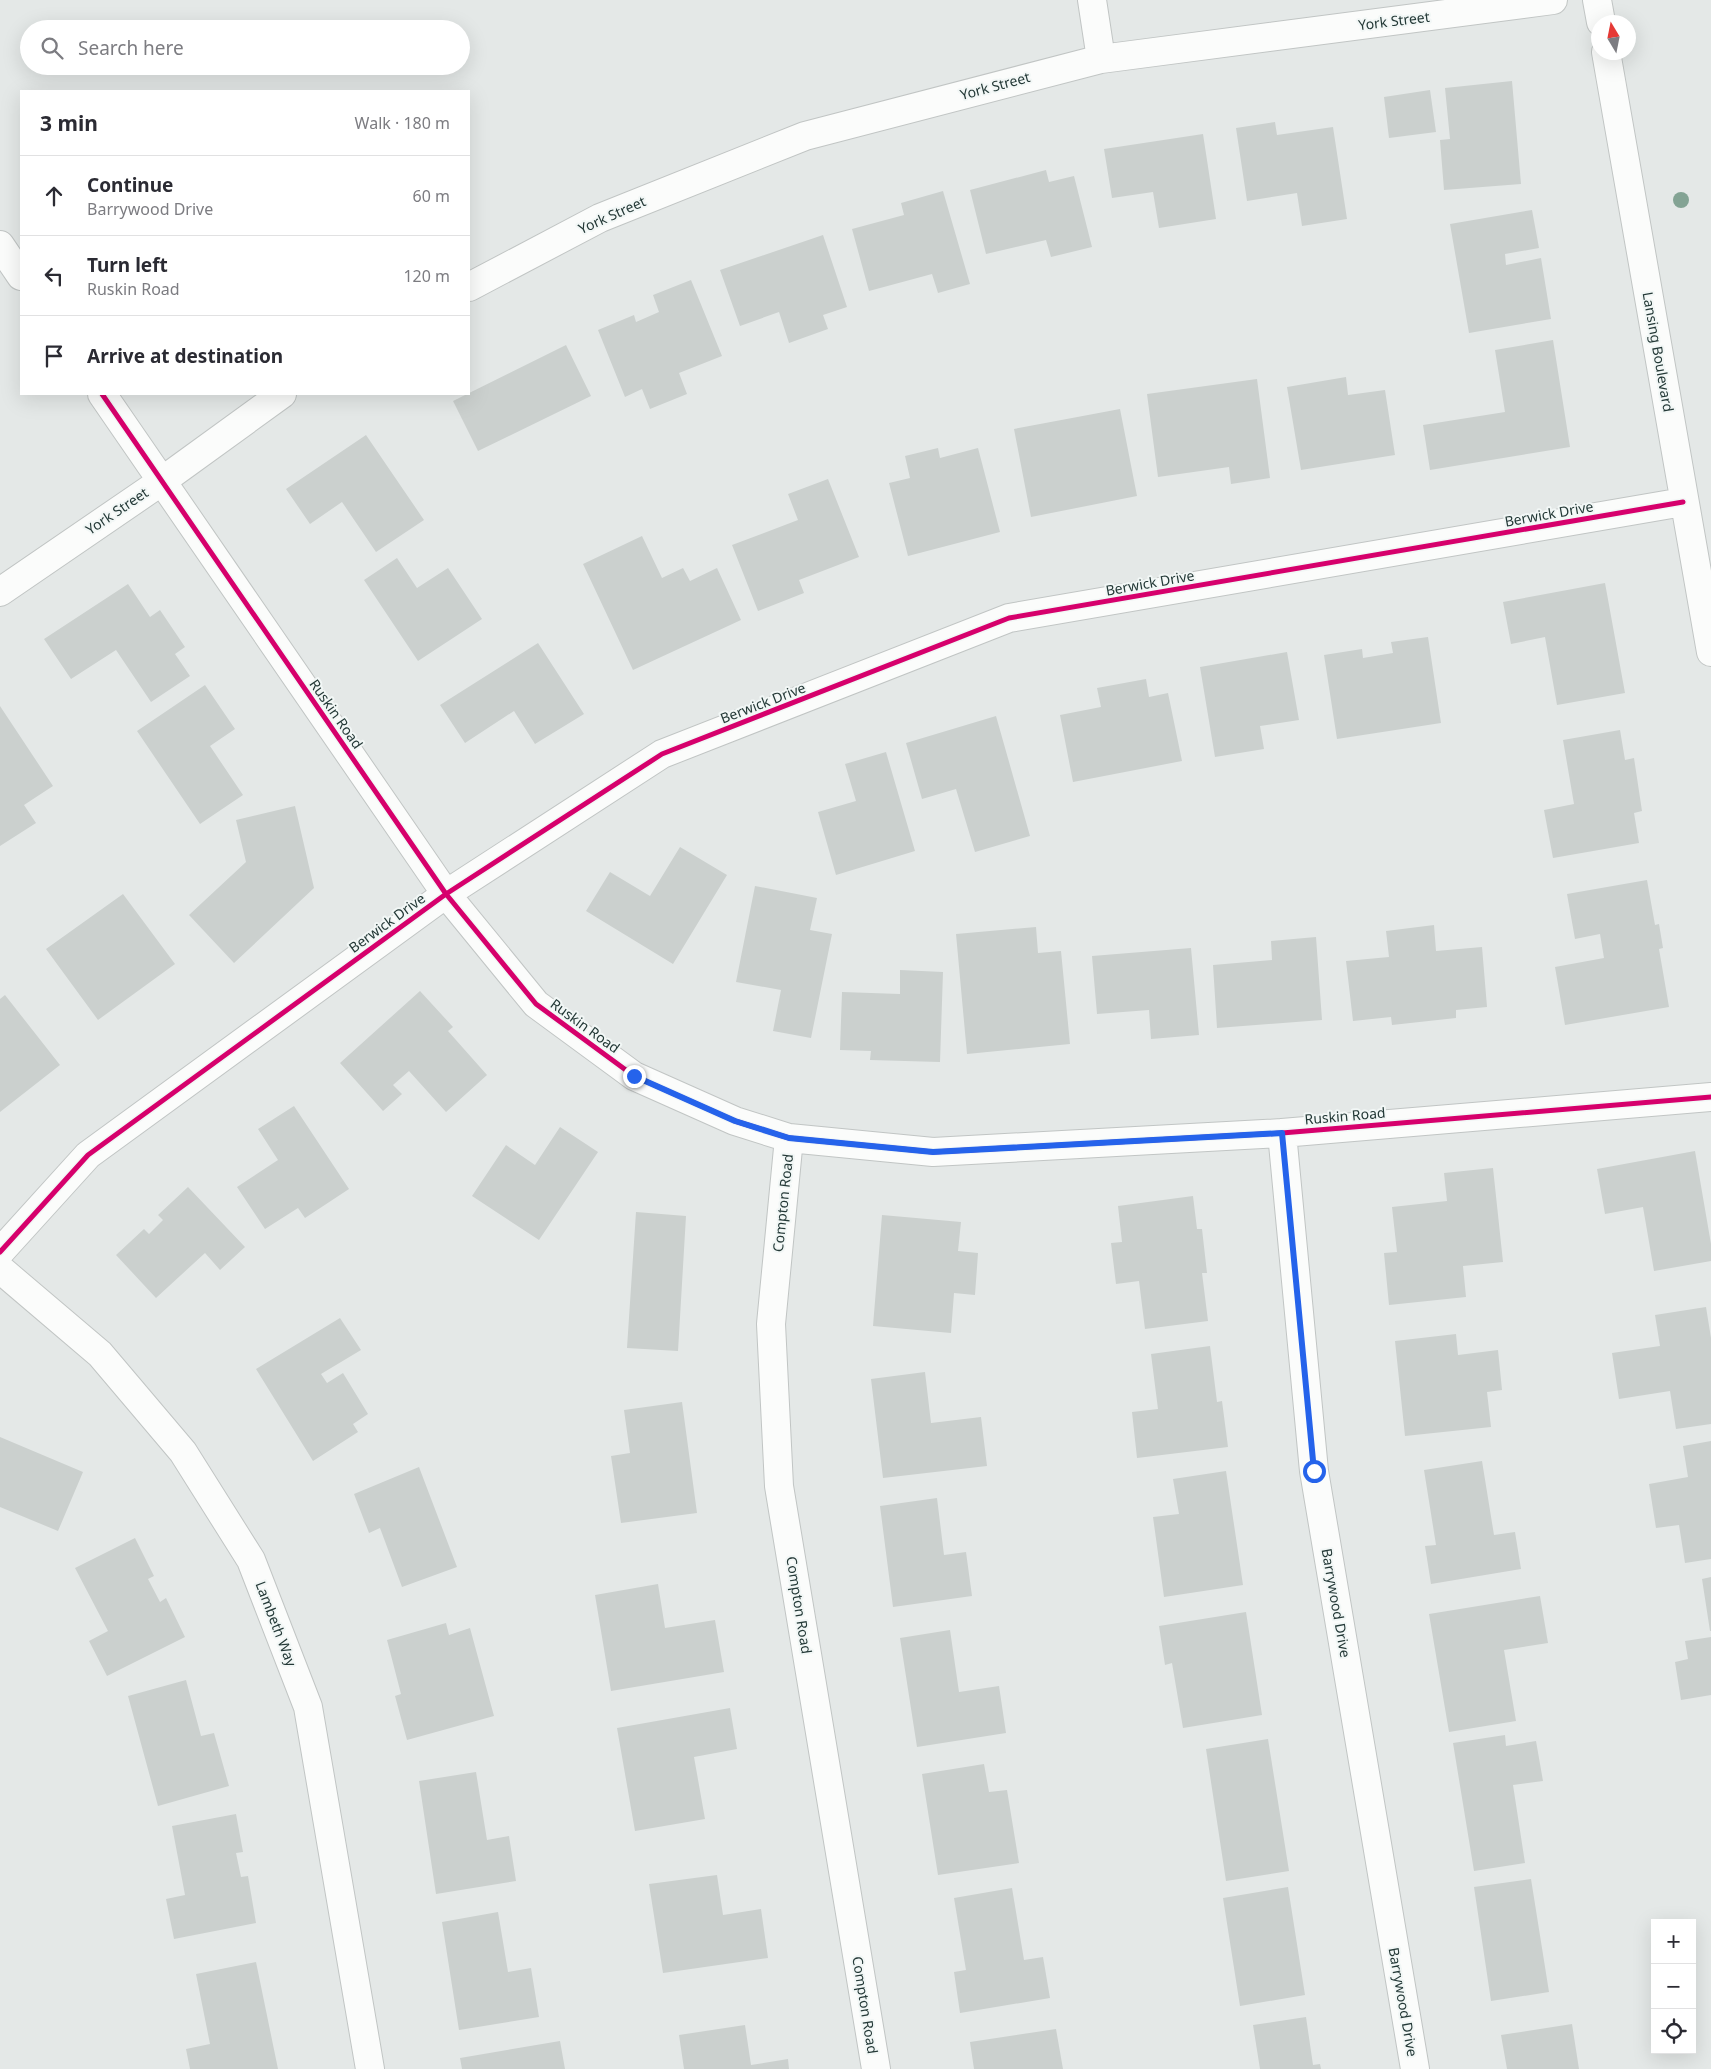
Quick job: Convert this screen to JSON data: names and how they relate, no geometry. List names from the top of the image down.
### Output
{
  "streets": {
    "street": [
      "York Street",
      "Lansing Boulevard",
      "Berwick Drive",
      "Ruskin Road",
      "Compton Road",
      "Barrywood Drive",
      "Lambeth Way"
    ]
  },
  "crossings": [
    ["York Street", "Ruskin Road"],
    ["Lansing Boulevard", "Berwick Drive"],
    ["Berwick Drive", "Ruskin Road"],
    ["Ruskin Road", "Compton Road"],
    ["Ruskin Road", "Barrywood Drive"]
  ],
  "north": "top",
  "page": {
    "search": "Search here",
    "heading": ["3 min", "Walk · 180 m"],
    "list": [
      ["Continue", "Barrywood Drive", "60 m"],
      ["Turn left", "Ruskin Road", "120 m"],
      "Arrive at destination"
    ],
    "map_buttons": ["+", "−"]
  }
}
